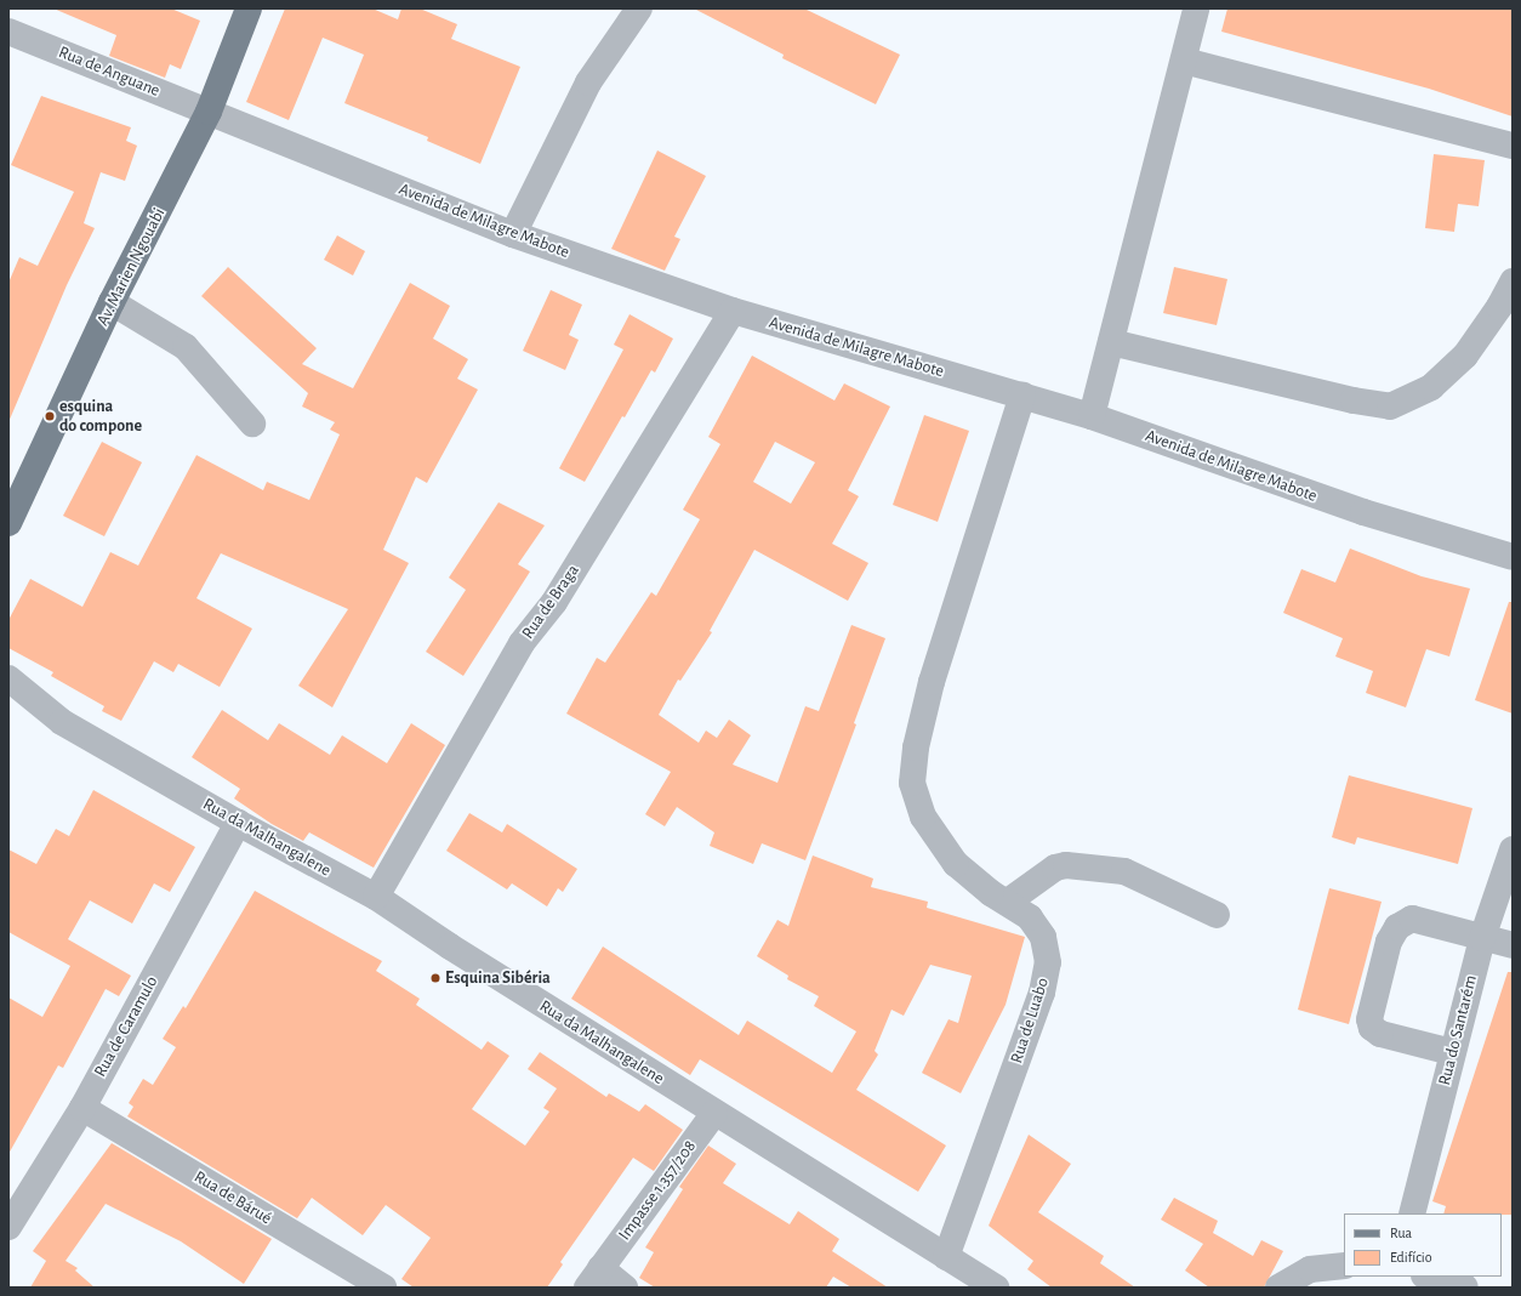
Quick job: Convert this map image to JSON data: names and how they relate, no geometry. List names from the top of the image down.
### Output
{
  "streets": {
    "main road": ["Av. Marien Ngouabi"],
    "street": [
      "Rua de Anguane",
      "Avenida de Milagre Mabote",
      "Rua de Braga",
      "Rua da Malhangalene",
      "Rua de Luabo",
      "Rua de Caramulo",
      "Rua do Santarém",
      "Impasse 1.357/208",
      "Rua de Bárué"
    ]
  },
  "crossings": [
    ["Rua de Anguane", "Avenida de Milagre Mabote"],
    ["Rua de Anguane", "Av. Marien Ngouabi"],
    ["Avenida de Milagre Mabote", "Av. Marien Ngouabi"],
    ["Avenida de Milagre Mabote", "Rua de Braga"],
    ["Avenida de Milagre Mabote", "Rua de Luabo"],
    ["Rua de Braga", "Rua da Malhangalene"],
    ["Rua da Malhangalene", "Rua de Luabo"],
    ["Rua da Malhangalene", "Rua de Caramulo"],
    ["Rua da Malhangalene", "Impasse 1.357/208"],
    ["Rua de Caramulo", "Rua de Bárué"]
  ],
  "places": ["esquina do compone", "Esquina Sibéria"],
  "legend": ["Rua", "Edifício"]
}
